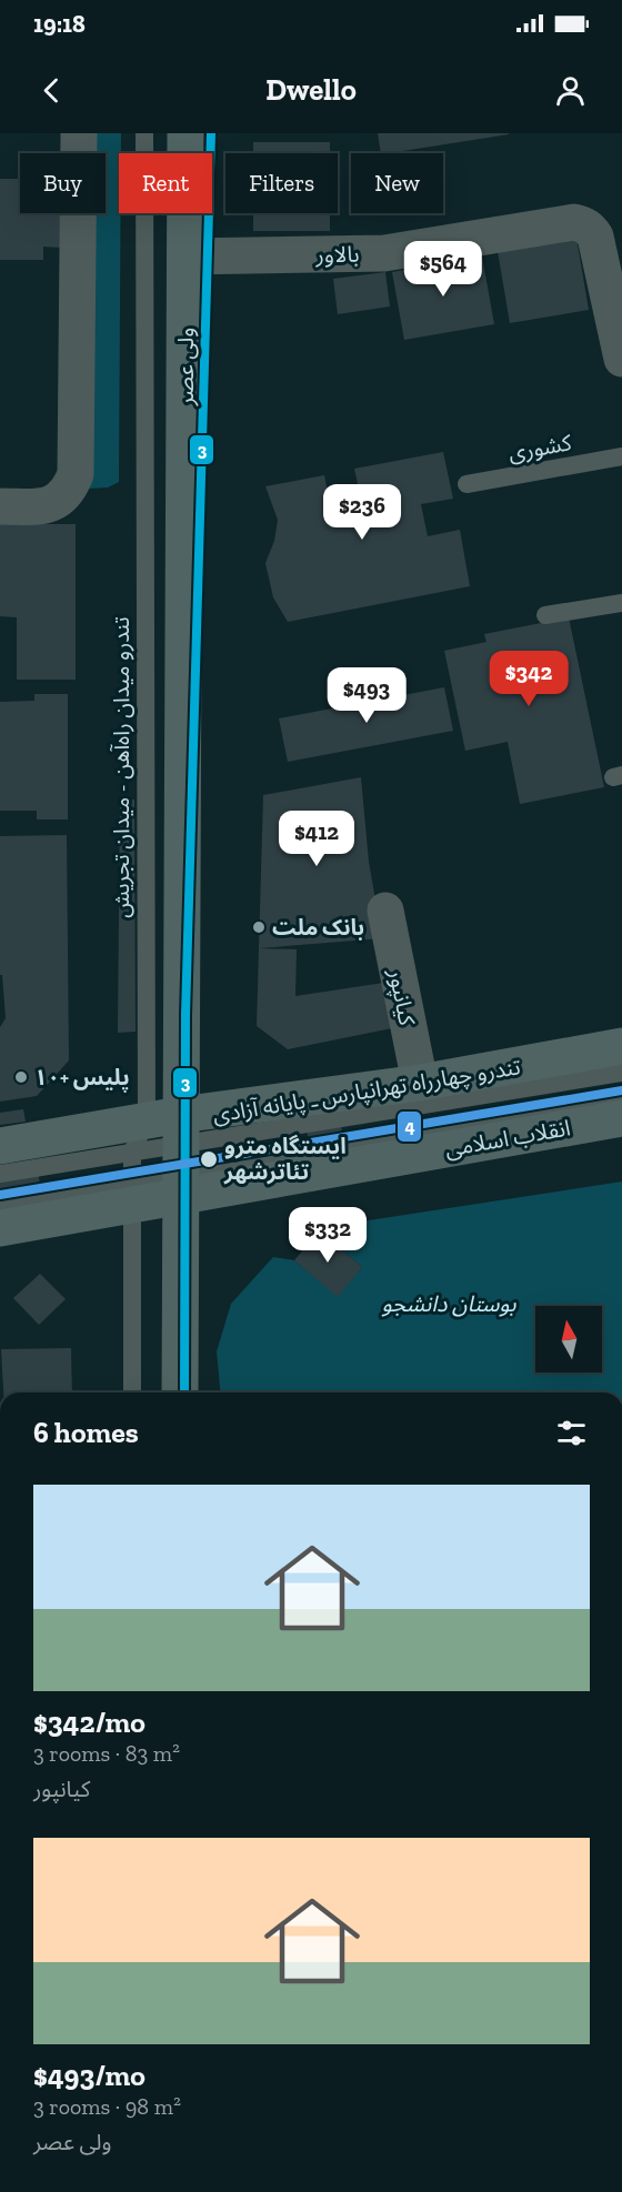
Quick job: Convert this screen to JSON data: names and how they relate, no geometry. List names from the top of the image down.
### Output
{
  "streets": {
    "main road": ["ولی عصر", "انقلاب اسلامی"],
    "street": ["بالاور", "کیانپور"],
    "lane": ["کشوری", "تندرو میدان راه‌آهن - میدان تجریش", "تندرو چهارراه تهرانپارس ـ پایانه آزادی"]
  },
  "crossings": [
    ["بالاور", "ولی عصر"],
    ["ولی عصر", "تندرو میدان راه‌آهن - میدان تجریش"],
    ["ولی عصر", "تندرو چهارراه تهرانپارس ـ پایانه آزادی"],
    ["ولی عصر", "انقلاب اسلامی"],
    ["تندرو میدان راه‌آهن - میدان تجریش", "تندرو چهارراه تهرانپارس ـ پایانه آزادی"],
    ["تندرو میدان راه‌آهن - میدان تجریش", "انقلاب اسلامی"],
    ["کیانپور", "انقلاب اسلامی"],
    ["تندرو چهارراه تهرانپارس ـ پایانه آزادی", "انقلاب اسلامی"]
  ],
  "parks": ["بوستان دانشجو"],
  "places": ["بانک ملت", "پلیس +۱۰", "ایستگاه مترو تئاترشهر"],
  "lines": ["metro line 3", "transit line 4"],
  "north": "top",
  "page": {
    "status": "19:18",
    "header": "Dwello",
    "chip": [
      "Buy",
      "Rent",
      "Filters",
      "New"
    ],
    "price": [
      "$564",
      "$236",
      "$342",
      "$493",
      "$412",
      "$332"
    ],
    "heading": "6 homes",
    "list": [
      {
        "name": "$342/mo",
        "note": "3 rooms · 83 m² · کیانپور"
      },
      {
        "name": "$493/mo",
        "note": "3 rooms · 98 m² · ولی عصر"
      }
    ]
  }
}
